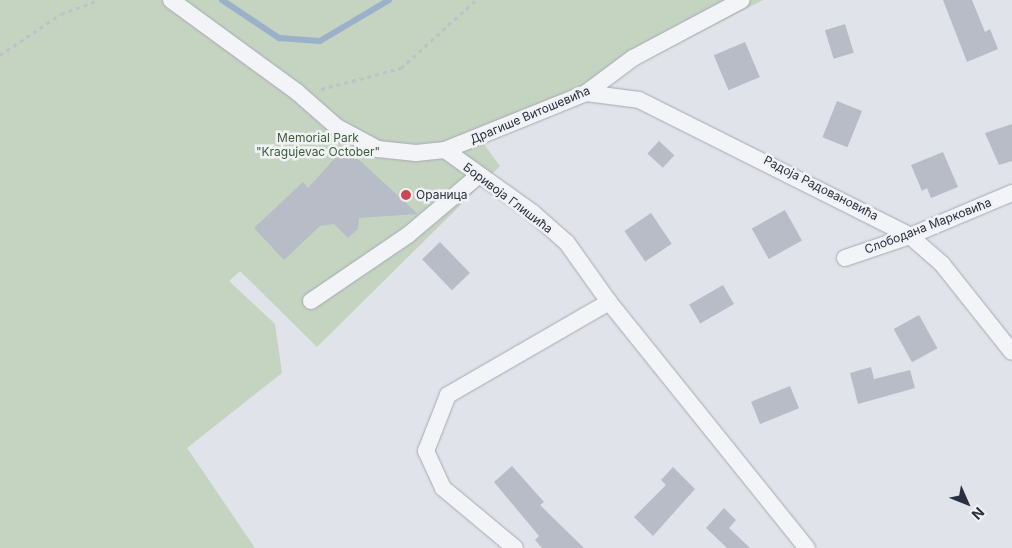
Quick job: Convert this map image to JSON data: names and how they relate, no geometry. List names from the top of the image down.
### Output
{
  "streets": {
    "street": [
      "Драгише Витошевића",
      "Радоја Радовановића",
      "Боривоја Глишића",
      "Слободана Марковића"
    ]
  },
  "crossings": [
    ["Драгише Витошевића", "Радоја Радовановића"],
    ["Драгише Витошевића", "Боривоја Глишића"],
    ["Радоја Радовановића", "Слободана Марковића"]
  ],
  "parks": ["Memorial Park \"Kragujevac October\""],
  "places": ["Ораница"],
  "north": "bottom right"
}
